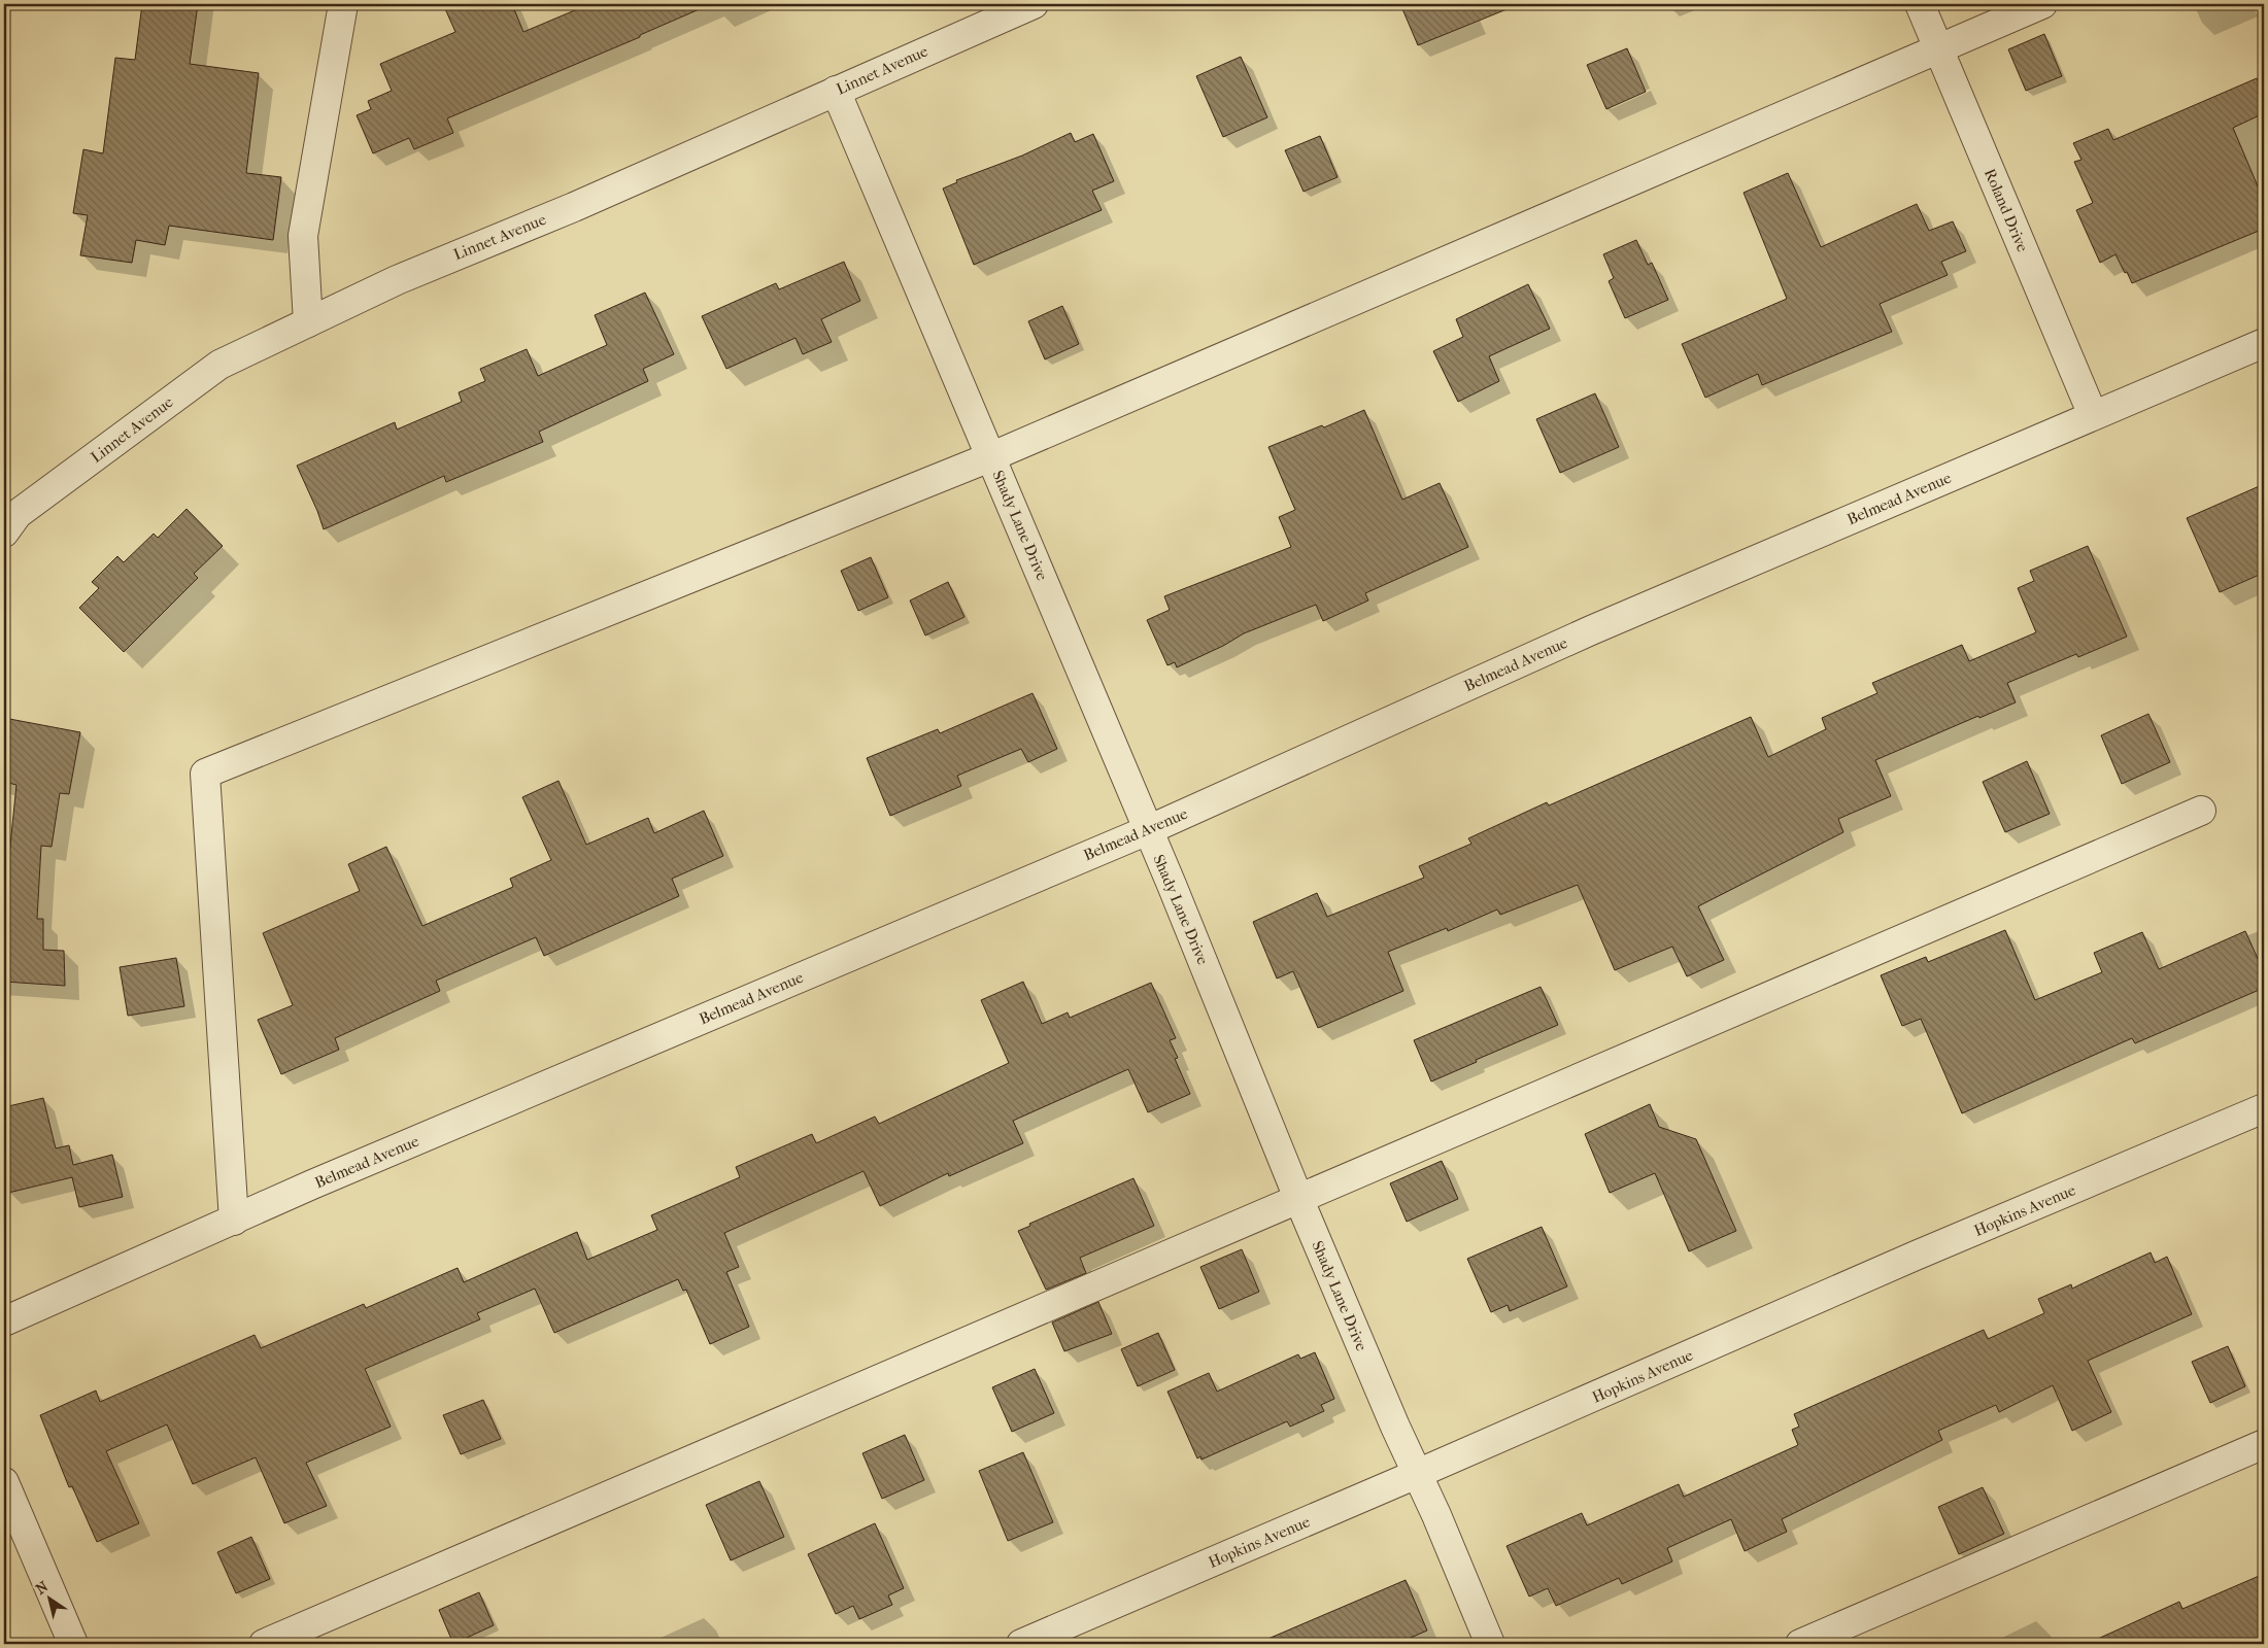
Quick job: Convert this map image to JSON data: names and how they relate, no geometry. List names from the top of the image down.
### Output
{
  "streets": {
    "street": [
      "Linnet Avenue",
      "Roland Drive",
      "Belmead Avenue",
      "Shady Lane Drive",
      "Hopkins Avenue"
    ]
  },
  "crossings": [
    ["Linnet Avenue", "Shady Lane Drive"],
    ["Roland Drive", "Belmead Avenue"],
    ["Belmead Avenue", "Shady Lane Drive"],
    ["Shady Lane Drive", "Hopkins Avenue"]
  ],
  "north": "top left"
}
